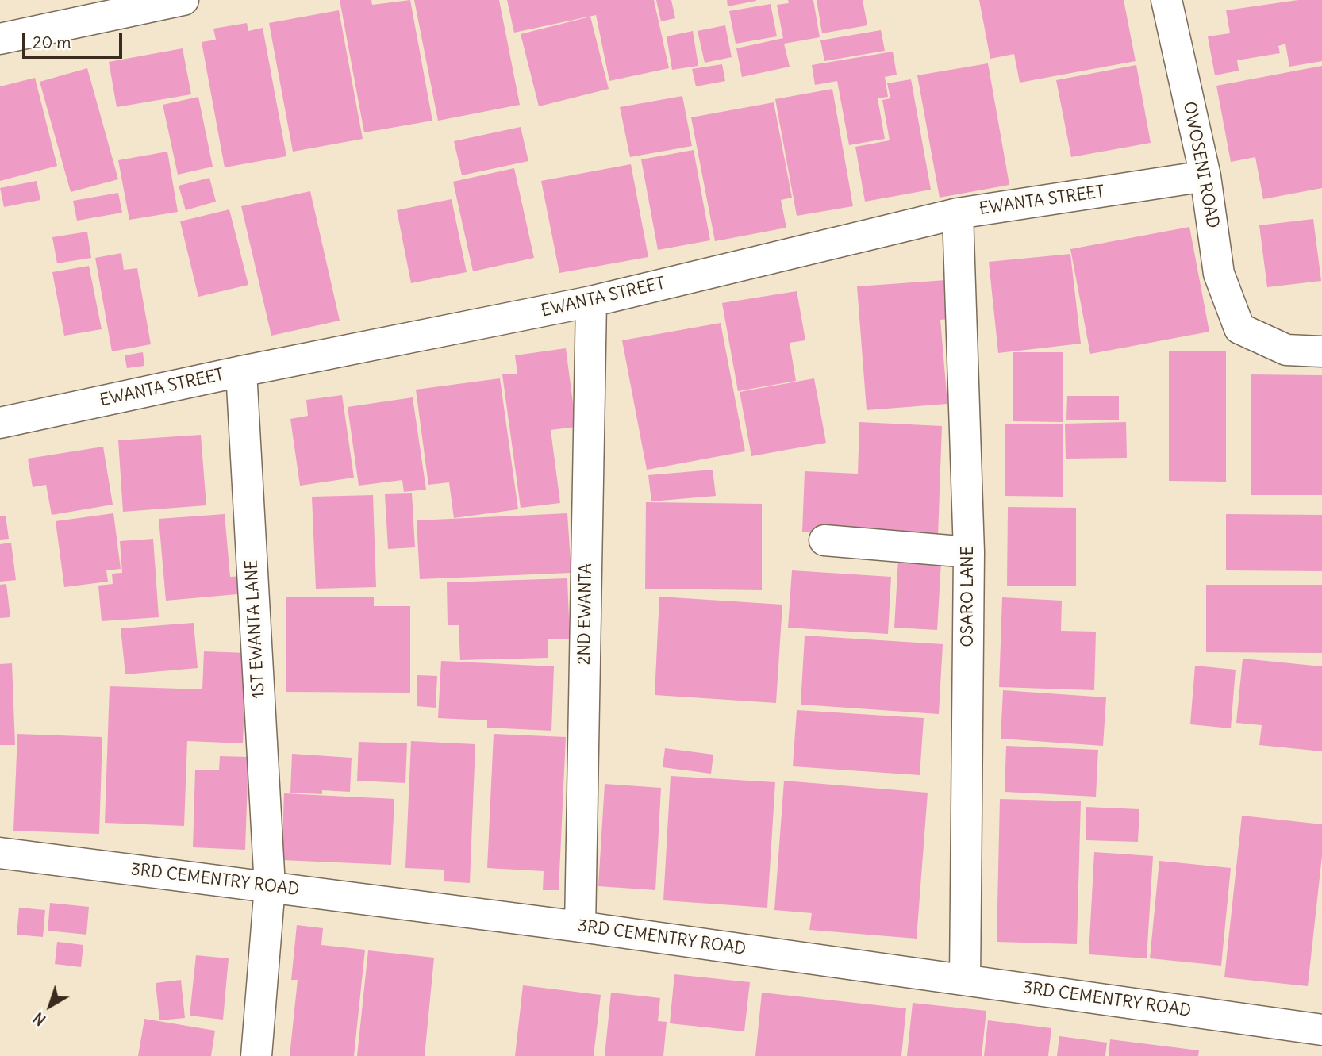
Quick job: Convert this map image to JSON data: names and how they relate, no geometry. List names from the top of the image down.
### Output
{
  "streets": {
    "street": [
      "OWOSENI ROAD",
      "EWANTA STREET",
      "OSARO LANE",
      "2ND EWANTA",
      "1ST EWANTA LANE",
      "3RD CEMENTRY ROAD"
    ]
  },
  "crossings": [
    ["OWOSENI ROAD", "EWANTA STREET"],
    ["EWANTA STREET", "OSARO LANE"],
    ["EWANTA STREET", "2ND EWANTA"],
    ["EWANTA STREET", "1ST EWANTA LANE"],
    ["OSARO LANE", "3RD CEMENTRY ROAD"],
    ["2ND EWANTA", "3RD CEMENTRY ROAD"],
    ["1ST EWANTA LANE", "3RD CEMENTRY ROAD"]
  ],
  "scale_bar": "20 m",
  "north": "bottom left"
}
